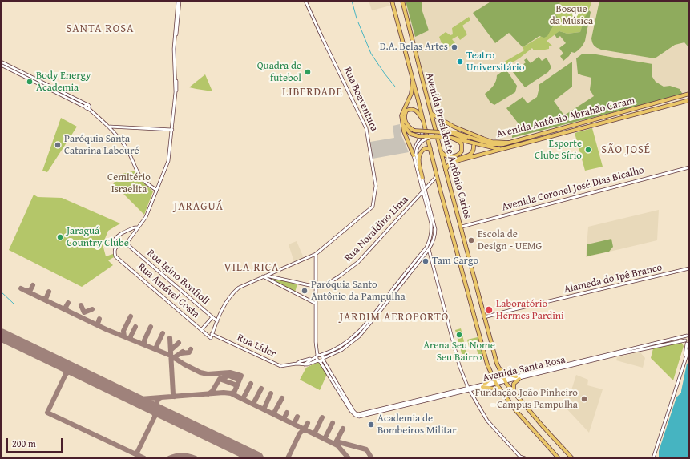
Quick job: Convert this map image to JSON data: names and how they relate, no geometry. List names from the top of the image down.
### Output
{
  "streets": {
    "main road": ["Avenida Antônio Abrahão Caram", "Avenida Presidente Antônio Carlos"],
    "street": [
      "Rua Boaventura",
      "Avenida Coronel José Dias Bicalho",
      "Rua Noraldino Lima",
      "Rua Igino Bonfioli",
      "Alameda do Ipê Branco",
      "Rua Amável Costa",
      "Rua Líder",
      "Avenida Santa Rosa"
    ]
  },
  "crossings": [
    ["Rua Boaventura", "Rua Igino Bonfioli"],
    ["Rua Boaventura", "Rua Amável Costa"],
    ["Rua Boaventura", "Rua Líder"],
    ["Avenida Presidente Antônio Carlos", "Avenida Coronel José Dias Bicalho"],
    ["Avenida Presidente Antônio Carlos", "Rua Noraldino Lima"],
    ["Avenida Presidente Antônio Carlos", "Alameda do Ipê Branco"],
    ["Avenida Presidente Antônio Carlos", "Avenida Santa Rosa"],
    ["Rua Noraldino Lima", "Rua Líder"]
  ],
  "districts": [
    "SANTA ROSA",
    "LIBERDADE",
    "SÃO JOSÉ",
    "JARAGUÁ",
    "VILA RICA",
    "JARDIM AEROPORTO"
  ],
  "parks": ["Bosque da Música", "Cemitério Israelita"],
  "places": [
    "D.A. Belas Artes",
    "Teatro Universitário",
    "Quadra de futebol",
    "Body Energy Academia",
    "Paróquia Santa Catarina Labouré",
    "Esporte Clube Sírio",
    "Jaraguá Country Clube",
    "Escola de Design - UEMG",
    "Tam Cargo",
    "Paróquia Santo Antônio da Pampulha",
    "Laboratório Hermes Pardini",
    "Arena Seu Nome Seu Bairro",
    "Fundação João Pinheiro - Campus Pampulha",
    "Academia de Bombeiros Militar"
  ],
  "scale_bar": "200 m"
}
